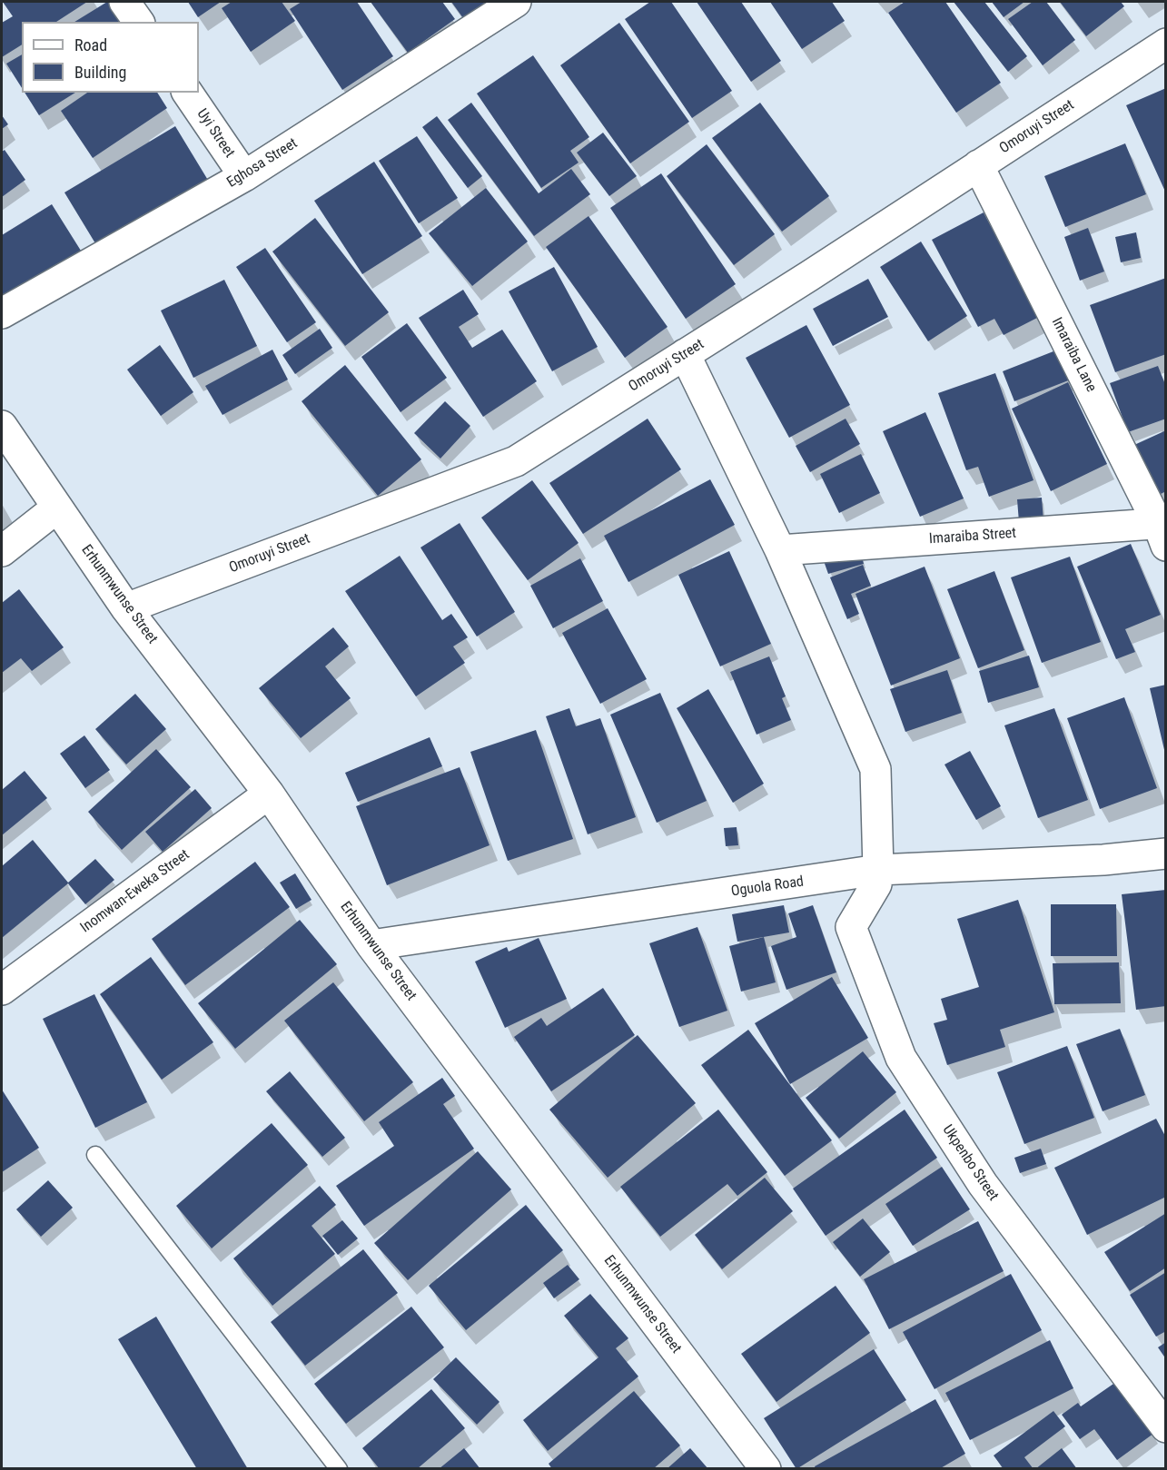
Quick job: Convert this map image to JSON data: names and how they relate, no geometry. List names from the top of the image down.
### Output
{
  "streets": {
    "street": [
      "Omoruyi Street",
      "Uyi Street",
      "Eghosa Street",
      "Imaraiba Lane",
      "Imaraiba Street",
      "Erhunmwunse Street",
      "Oguola Road",
      "Inomwan-Eweka Street",
      "Ukpenbo Street"
    ]
  },
  "crossings": [
    ["Omoruyi Street", "Imaraiba Lane"],
    ["Omoruyi Street", "Erhunmwunse Street"],
    ["Uyi Street", "Eghosa Street"],
    ["Imaraiba Lane", "Imaraiba Street"],
    ["Erhunmwunse Street", "Oguola Road"],
    ["Erhunmwunse Street", "Inomwan-Eweka Street"],
    ["Oguola Road", "Ukpenbo Street"]
  ],
  "legend": ["Road", "Building"]
}
